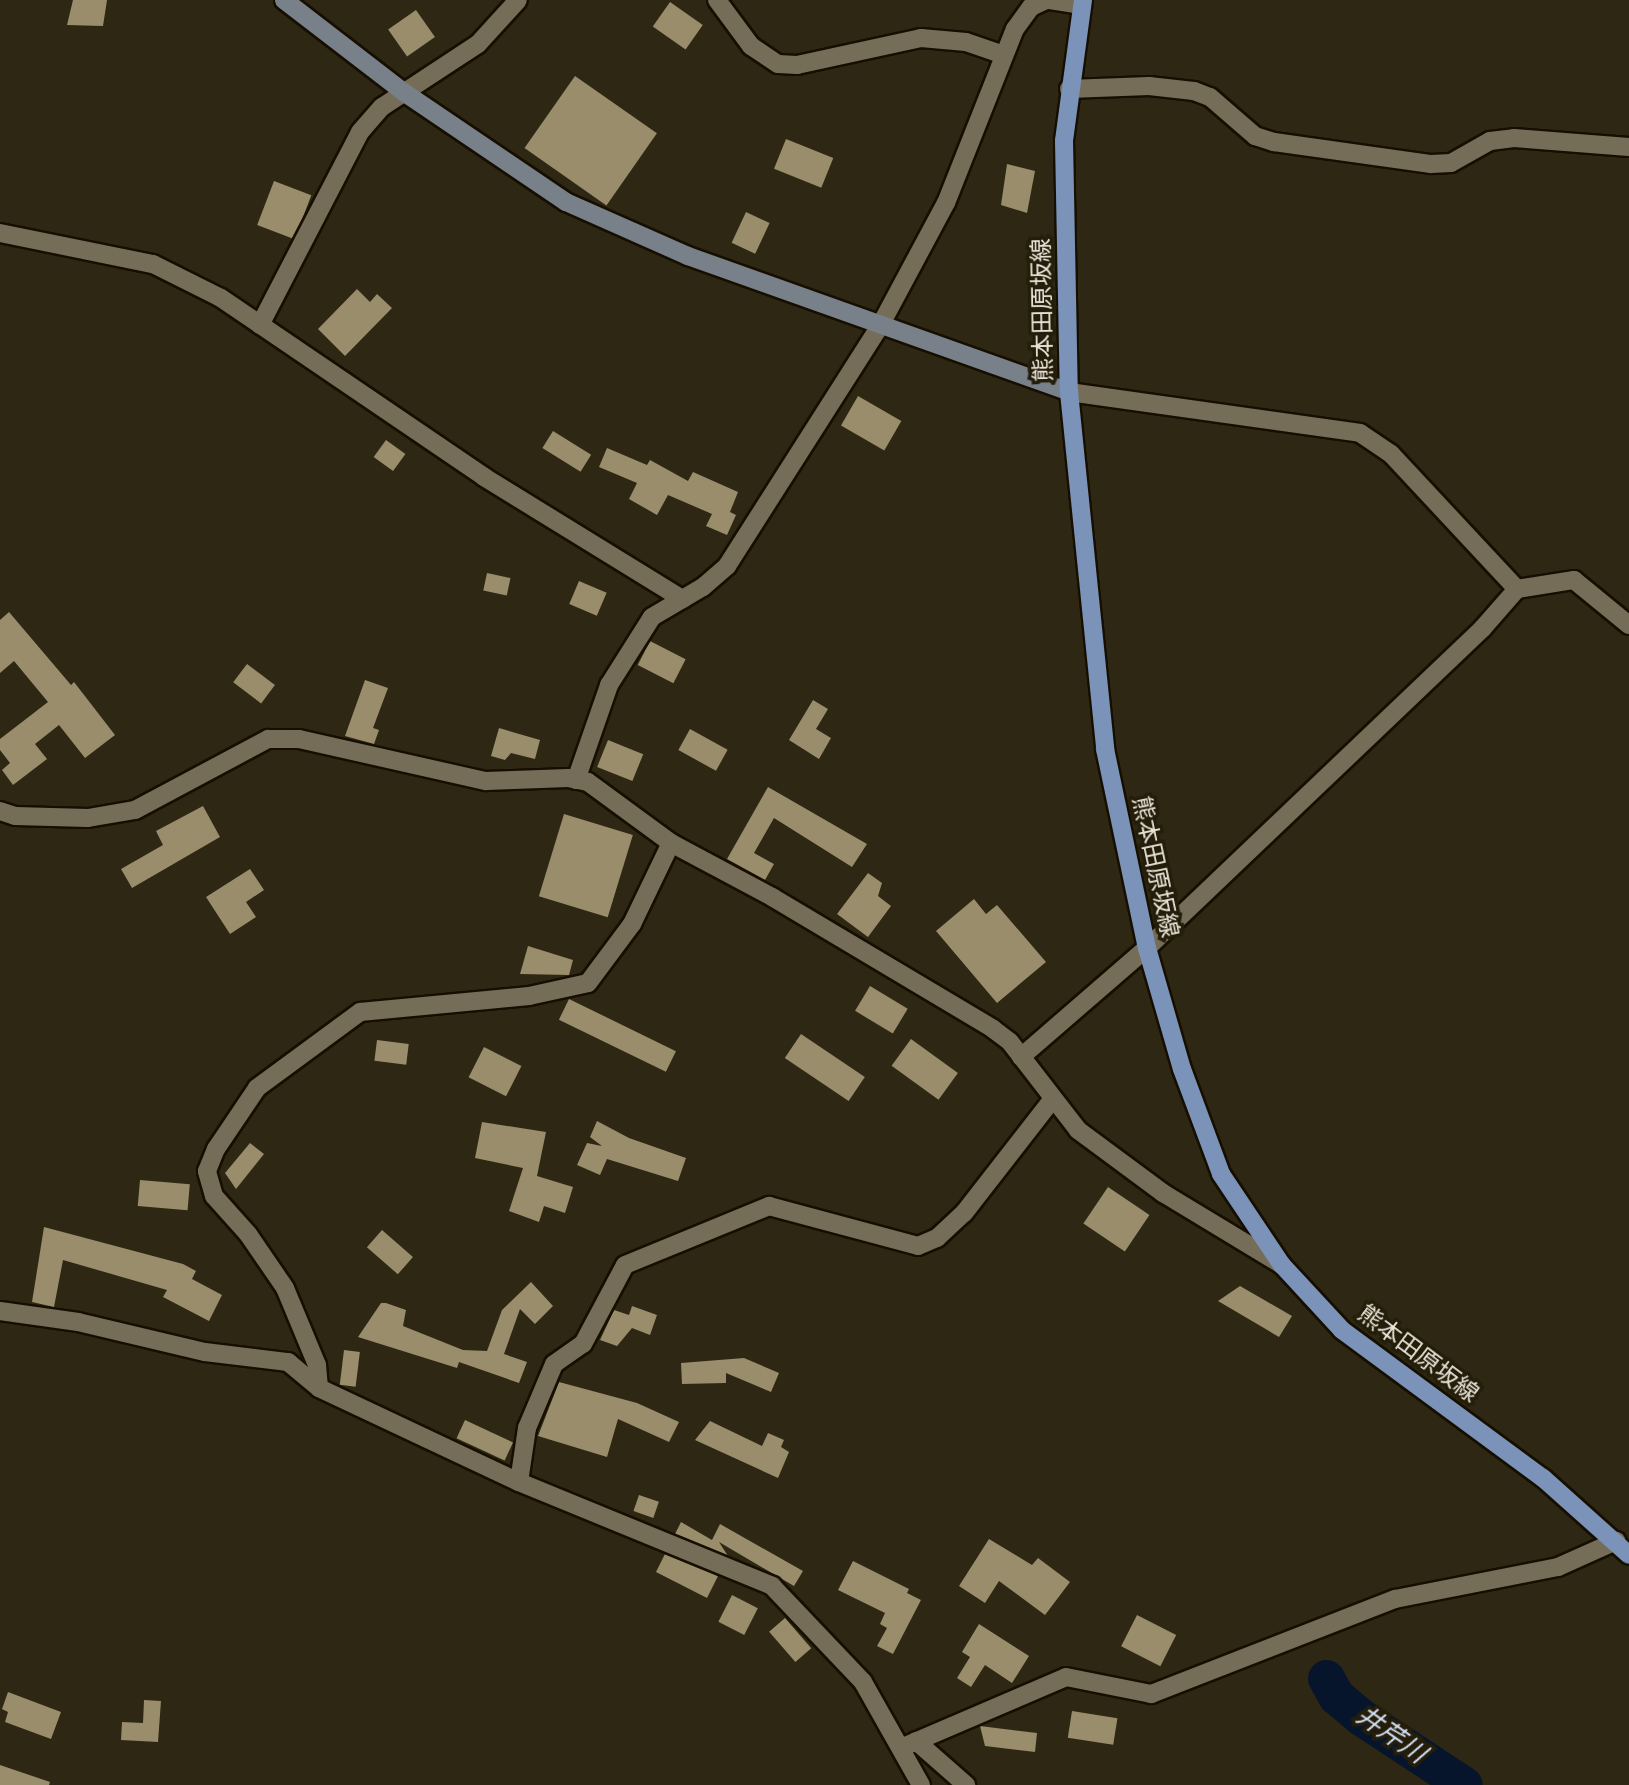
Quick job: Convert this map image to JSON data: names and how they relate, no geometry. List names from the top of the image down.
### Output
{
  "streets": {
    "main road": ["熊本田原坂線"]
  },
  "water": ["井芹川"]
}
